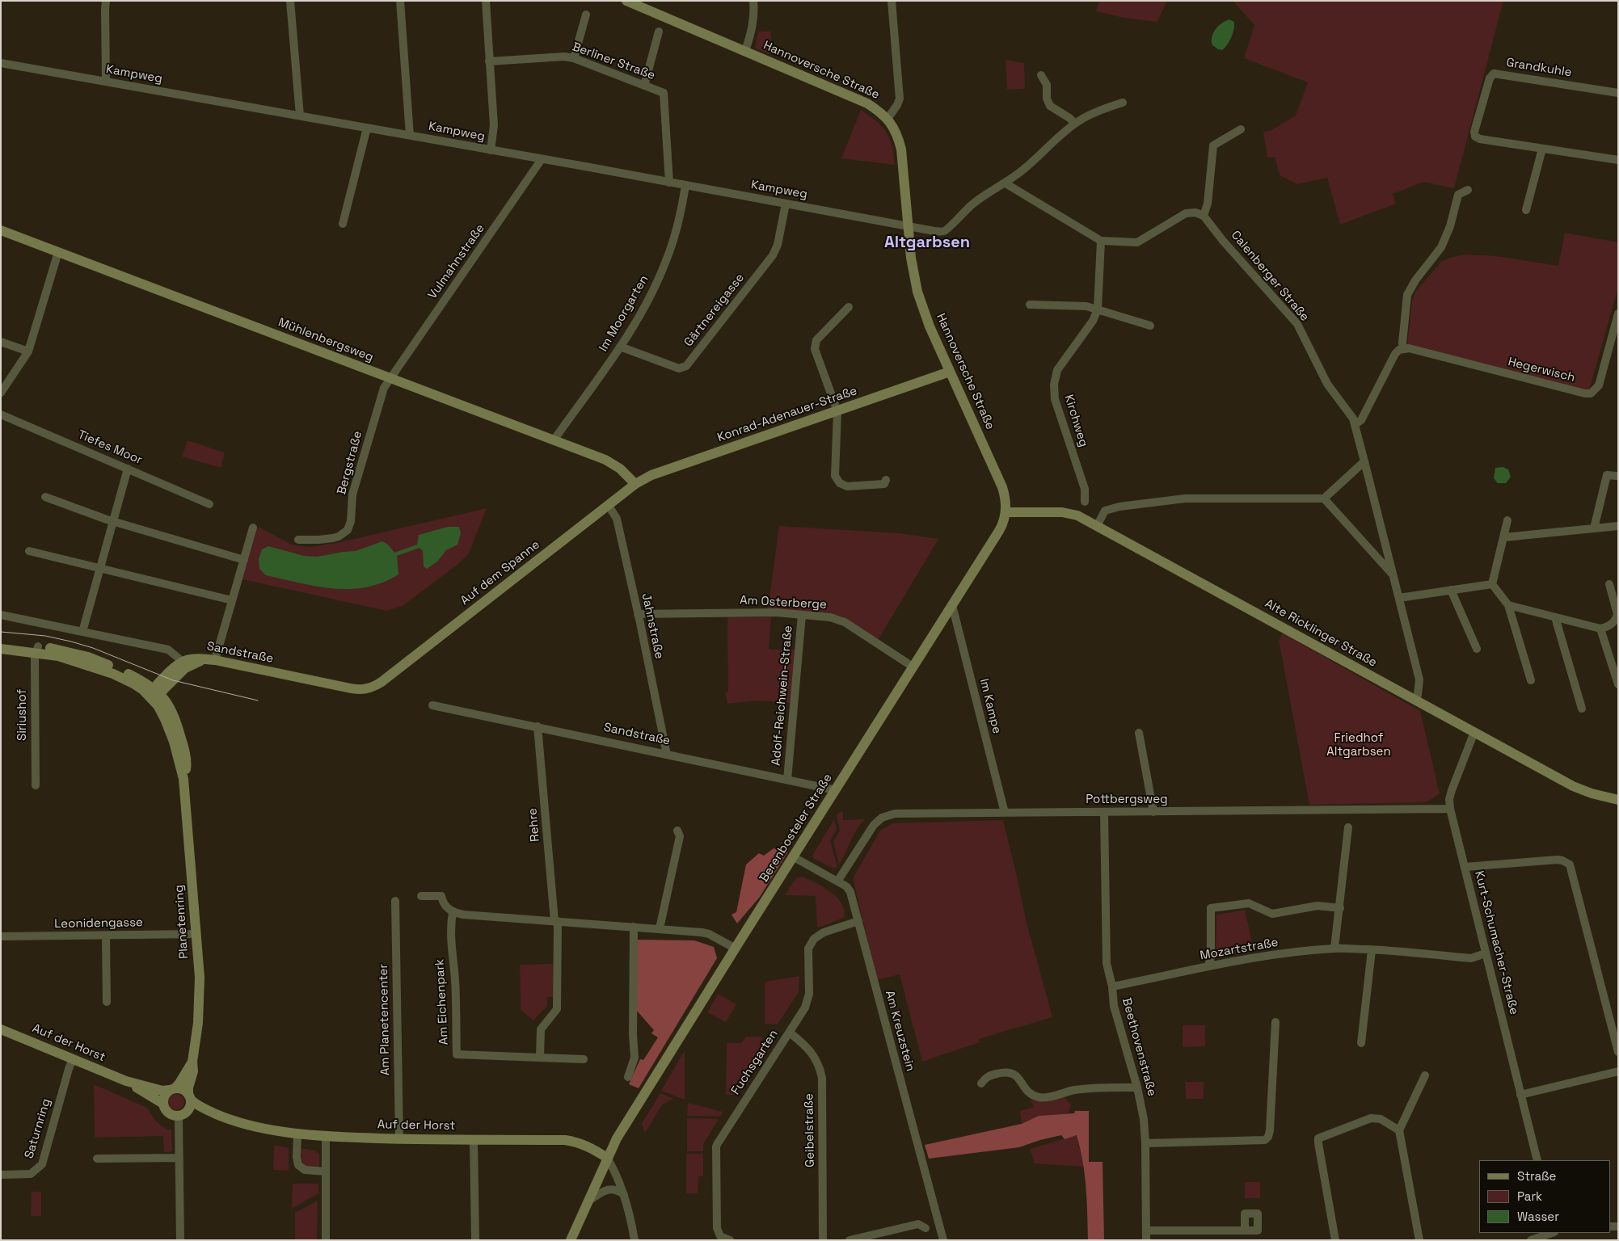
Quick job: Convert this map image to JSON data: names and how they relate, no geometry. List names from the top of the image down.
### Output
{
  "streets": {
    "street": [
      "Berliner Straße",
      "Grandkuhle",
      "Hannoversche Straße",
      "Kampweg",
      "Vulmahnstraße",
      "Calenberger Straße",
      "Gärtnereigasse",
      "Im Moorgarten",
      "Mühlenbergsweg",
      "Hegerwisch",
      "Konrad-Adenauer-Straße",
      "Kirchweg",
      "Tiefes Moor",
      "Bergstraße",
      "Auf dem Spanne",
      "Am Osterberge",
      "Jahnstraße",
      "Alte Ricklinger Straße",
      "Sandstraße",
      "Adolf-Reichwein-Straße",
      "Im Kampe",
      "Siriushof",
      "Pottbergsweg",
      "Rehre",
      "Berenbosteler Straße",
      "Planetenring",
      "Leonidengasse",
      "Kurt-Schumacher-Straße",
      "Mozartstraße",
      "Am Eichenpark",
      "Am Planetencenter",
      "Am Kreuzstein",
      "Auf der Horst",
      "Beethovenstraße",
      "Fuchsgarten",
      "Saturnring",
      "Geibelstraße"
    ]
  },
  "crossings": [
    ["Berliner Straße", "Kampweg"],
    ["Hannoversche Straße", "Kampweg"],
    ["Hannoversche Straße", "Konrad-Adenauer-Straße"],
    ["Hannoversche Straße", "Alte Ricklinger Straße"],
    ["Hannoversche Straße", "Berenbosteler Straße"],
    ["Kampweg", "Vulmahnstraße"],
    ["Kampweg", "Gärtnereigasse"],
    ["Kampweg", "Im Moorgarten"],
    ["Vulmahnstraße", "Mühlenbergsweg"],
    ["Vulmahnstraße", "Bergstraße"],
    ["Calenberger Straße", "Alte Ricklinger Straße"],
    ["Gärtnereigasse", "Im Moorgarten"],
    ["Im Moorgarten", "Mühlenbergsweg"],
    ["Mühlenbergsweg", "Konrad-Adenauer-Straße"],
    ["Mühlenbergsweg", "Bergstraße"],
    ["Mühlenbergsweg", "Auf dem Spanne"],
    ["Konrad-Adenauer-Straße", "Auf dem Spanne"],
    ["Auf dem Spanne", "Jahnstraße"],
    ["Auf dem Spanne", "Sandstraße"],
    ["Am Osterberge", "Jahnstraße"],
    ["Am Osterberge", "Adolf-Reichwein-Straße"],
    ["Am Osterberge", "Berenbosteler Straße"],
    ["Jahnstraße", "Sandstraße"],
    ["Alte Ricklinger Straße", "Berenbosteler Straße"],
    ["Alte Ricklinger Straße", "Kurt-Schumacher-Straße"],
    ["Sandstraße", "Adolf-Reichwein-Straße"],
    ["Sandstraße", "Rehre"],
    ["Sandstraße", "Berenbosteler Straße"],
    ["Im Kampe", "Pottbergsweg"],
    ["Im Kampe", "Berenbosteler Straße"],
    ["Siriushof", "Planetenring"],
    ["Pottbergsweg", "Kurt-Schumacher-Straße"],
    ["Pottbergsweg", "Am Kreuzstein"],
    ["Pottbergsweg", "Beethovenstraße"],
    ["Berenbosteler Straße", "Am Kreuzstein"],
    ["Berenbosteler Straße", "Auf der Horst"],
    ["Planetenring", "Leonidengasse"],
    ["Planetenring", "Auf der Horst"],
    ["Kurt-Schumacher-Straße", "Mozartstraße"],
    ["Mozartstraße", "Beethovenstraße"],
    ["Am Planetencenter", "Auf der Horst"],
    ["Am Kreuzstein", "Fuchsgarten"],
    ["Auf der Horst", "Saturnring"],
    ["Fuchsgarten", "Geibelstraße"]
  ],
  "districts": ["Altgarbsen"],
  "parks": ["Friedhof Altgarbsen"],
  "legend": ["Straße", "Park", "Wasser"]
}
